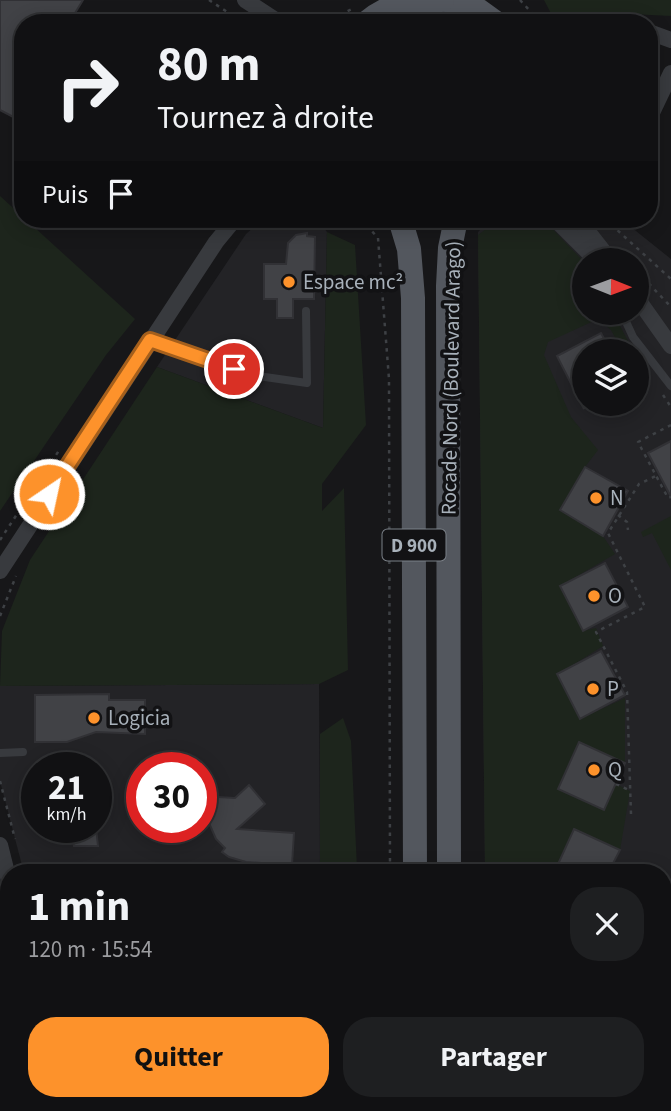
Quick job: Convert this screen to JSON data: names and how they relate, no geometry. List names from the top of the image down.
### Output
{
  "streets": {
    "main road": ["Rocade Nord (Boulevard Arago)", "D 900"]
  },
  "places": [
    "Espace mc²",
    "N",
    "O",
    "P",
    "Logicia",
    "Q"
  ],
  "north": "right",
  "page": {
    "turn": ["80 m", "Tournez à droite"],
    "then": "Puis",
    "speed": "21 km/h",
    "limit": "30",
    "heading": ["1 min", "120 m · 15:54"],
    "buttons": ["Quitter", "Partager"]
  }
}
